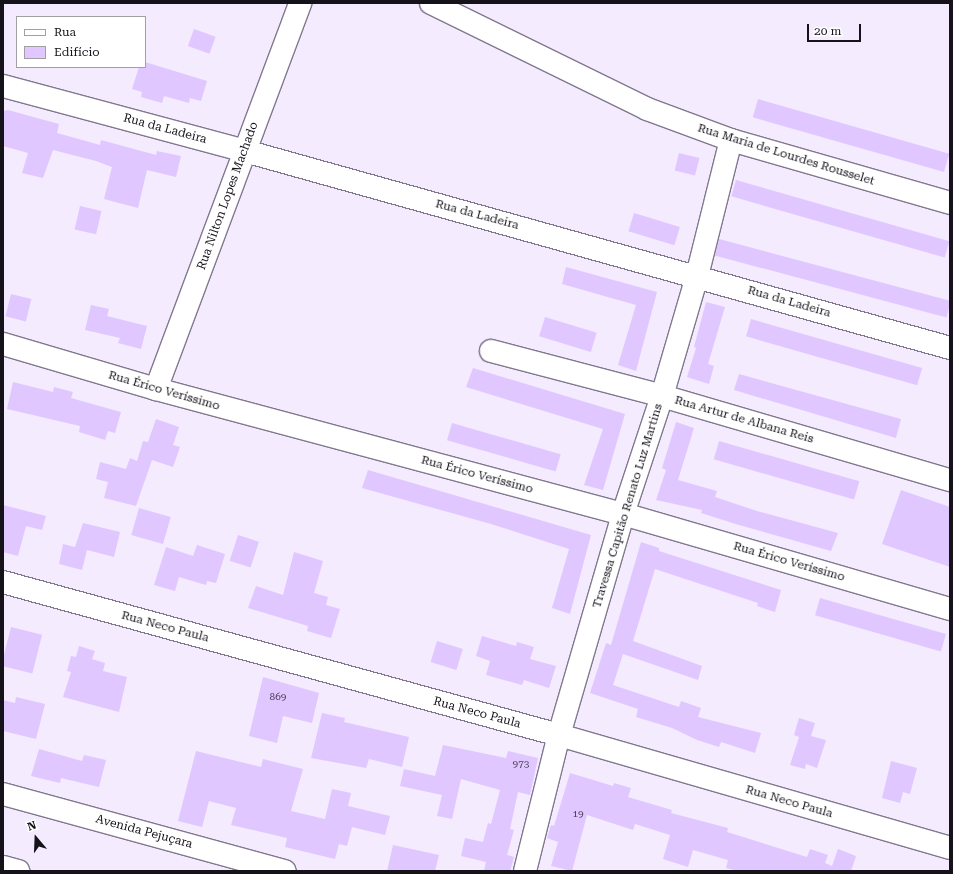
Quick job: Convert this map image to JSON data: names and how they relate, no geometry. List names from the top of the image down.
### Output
{
  "streets": {
    "street": [
      "Rua da Ladeira",
      "Rua Maria de Lourdes Rousselet",
      "Rua Nilton Lopes Machado",
      "Rua Érico Veríssimo",
      "Rua Artur de Albana Reis",
      "Travessa Capitão Renato Luz Martins",
      "Rua Neco Paula",
      "Avenida Pejuçara"
    ]
  },
  "crossings": [
    ["Rua da Ladeira", "Rua Nilton Lopes Machado"],
    ["Rua da Ladeira", "Travessa Capitão Renato Luz Martins"],
    ["Rua Maria de Lourdes Rousselet", "Travessa Capitão Renato Luz Martins"],
    ["Rua Nilton Lopes Machado", "Rua Érico Veríssimo"],
    ["Rua Érico Veríssimo", "Travessa Capitão Renato Luz Martins"],
    ["Rua Artur de Albana Reis", "Travessa Capitão Renato Luz Martins"],
    ["Travessa Capitão Renato Luz Martins", "Rua Neco Paula"]
  ],
  "house_numbers": ["869", "973", "19"],
  "legend": ["Rua", "Edifício"],
  "scale_bar": "20 m",
  "north": "top"
}
